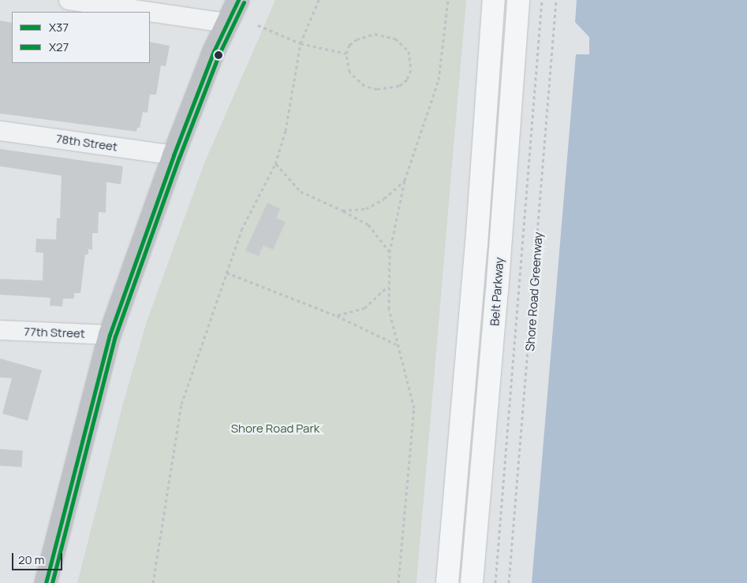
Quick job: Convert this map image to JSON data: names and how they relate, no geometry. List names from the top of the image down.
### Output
{
  "streets": {
    "highway": ["Belt Parkway"],
    "street": ["78th Street", "77th Street"],
    "path": ["Shore Road Greenway"]
  },
  "parks": ["Shore Road Park"],
  "lines": ["transit line X37", "transit line X27"],
  "legend": ["X37", "X27"],
  "scale_bar": "20 m"
}
